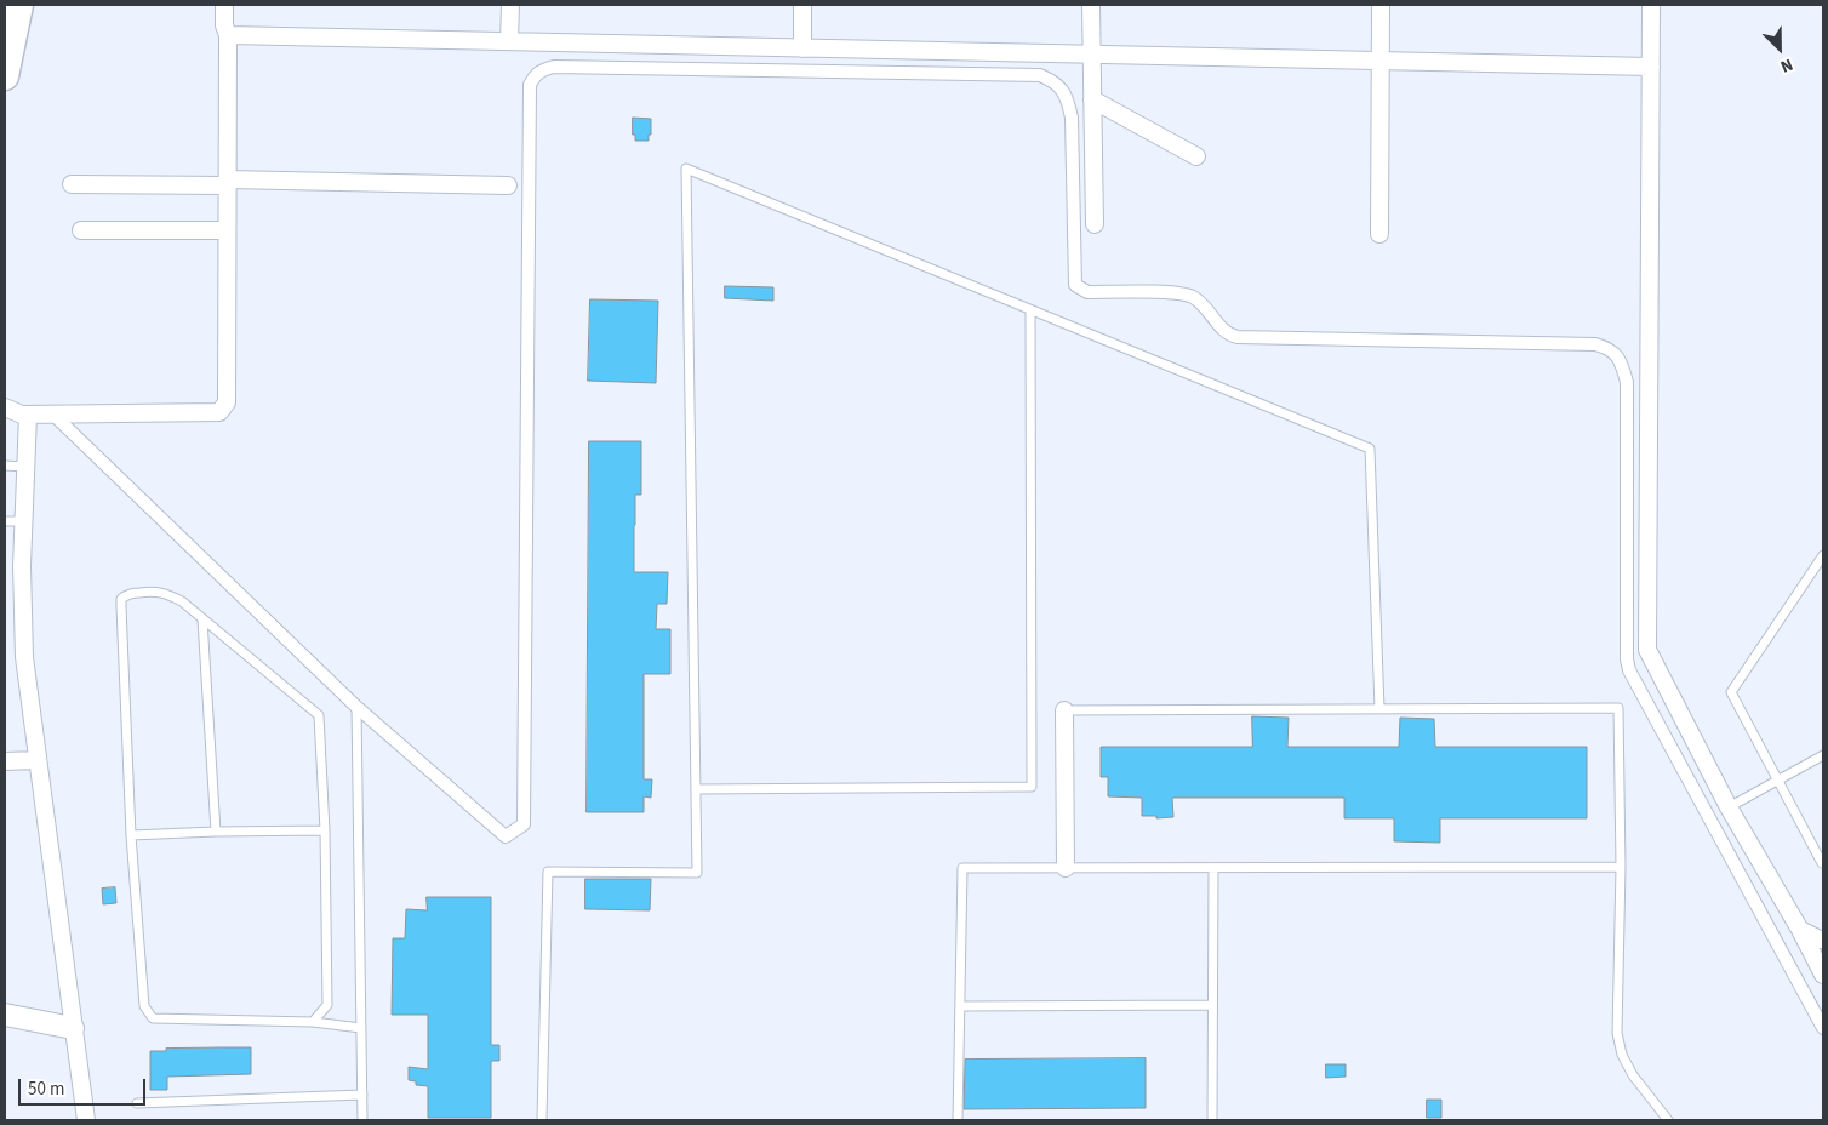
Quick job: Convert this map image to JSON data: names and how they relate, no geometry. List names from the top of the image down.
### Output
{
  "scale_bar": "50 m",
  "north": "bottom right"
}
